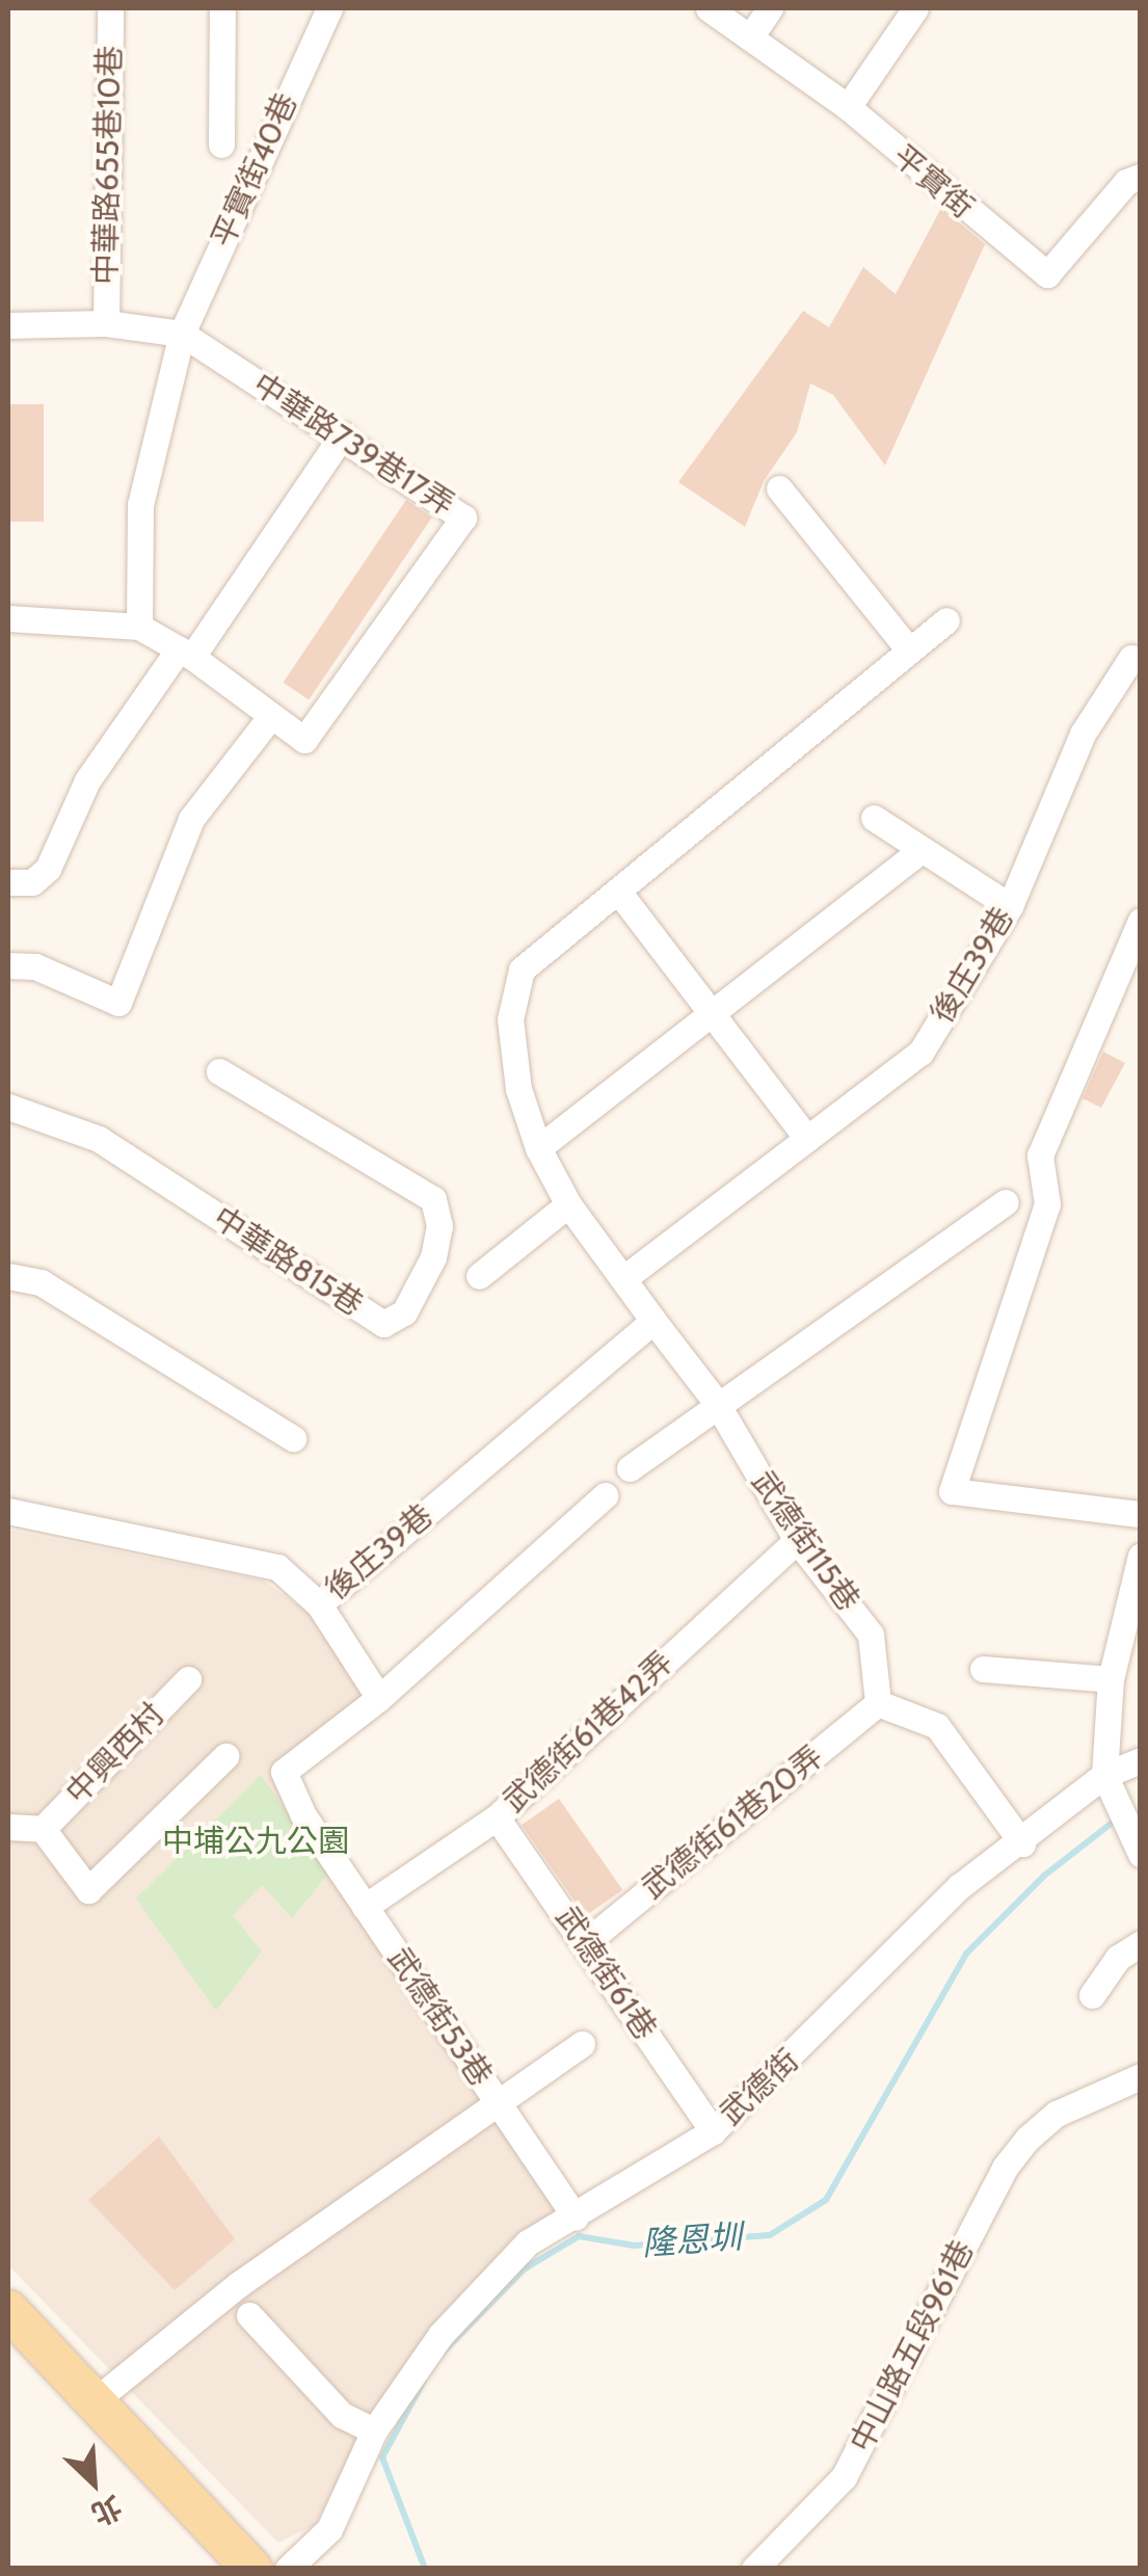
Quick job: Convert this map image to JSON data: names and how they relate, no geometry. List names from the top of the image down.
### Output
{
  "streets": {
    "street": [
      "中華路655巷10巷",
      "平實街40巷",
      "平實街",
      "中華路739巷17弄",
      "後庄39巷",
      "中華路815巷",
      "武德街115巷",
      "武德街61巷42弄",
      "中興西村",
      "武德街61巷20弄",
      "武德街61巷",
      "武德街53巷",
      "武德街",
      "中山路五段961巷"
    ]
  },
  "crossings": [
    ["中華路655巷10巷", "中華路739巷17弄"],
    ["平實街40巷", "中華路739巷17弄"],
    ["後庄39巷", "武德街115巷"],
    ["武德街115巷", "武德街61巷42弄"],
    ["武德街115巷", "武德街61巷20弄"],
    ["武德街61巷42弄", "武德街61巷"],
    ["武德街61巷42弄", "武德街53巷"],
    ["武德街61巷20弄", "武德街61巷"],
    ["武德街61巷", "武德街"],
    ["武德街53巷", "武德街"]
  ],
  "water": ["隆恩圳"],
  "parks": ["中埔公九公園"],
  "north": "bottom right"
}
